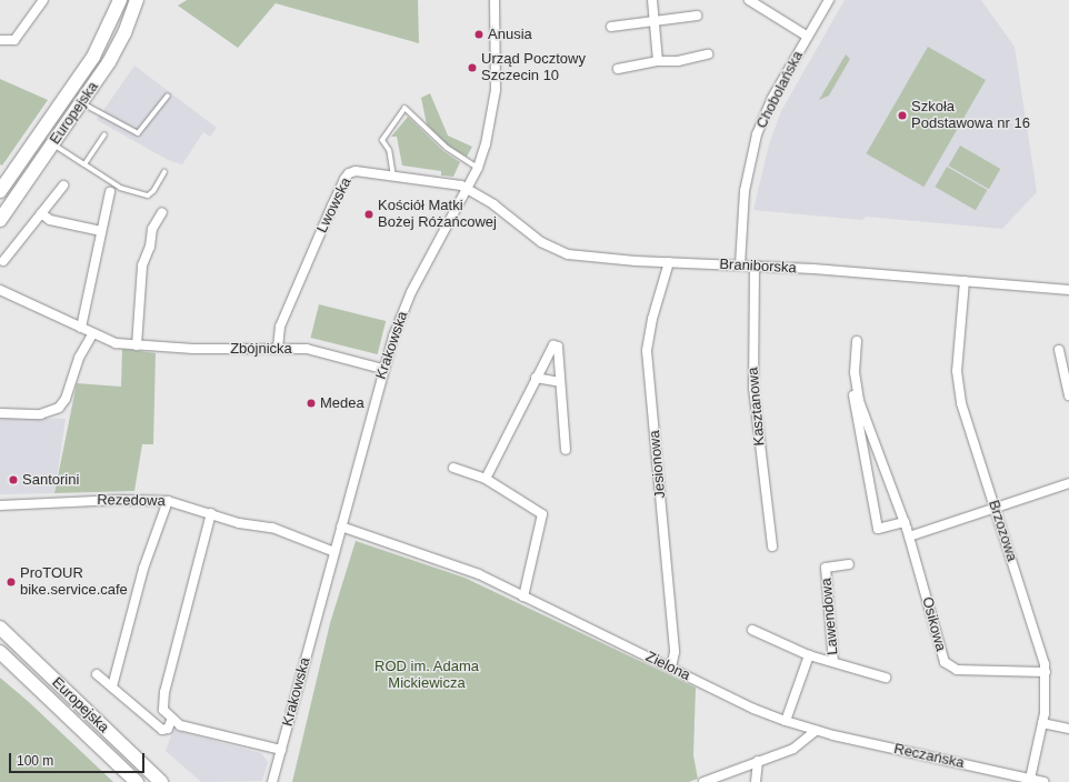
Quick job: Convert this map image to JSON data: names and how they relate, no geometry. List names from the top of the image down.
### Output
{
  "streets": {
    "main road": ["Europejska"],
    "street": [
      "Chobolańska",
      "Lwowska",
      "Braniborska",
      "Krakowska",
      "Zbójnicka",
      "Kasztanowa",
      "Jesionowa",
      "Rezedowa",
      "Brzozowa",
      "Lawendowa",
      "Osikowa",
      "Zielona",
      "Reczańska"
    ]
  },
  "crossings": [
    ["Chobolańska", "Braniborska"],
    ["Lwowska", "Braniborska"],
    ["Lwowska", "Krakowska"],
    ["Lwowska", "Zbójnicka"],
    ["Braniborska", "Krakowska"],
    ["Braniborska", "Kasztanowa"],
    ["Braniborska", "Jesionowa"],
    ["Braniborska", "Brzozowa"],
    ["Krakowska", "Zbójnicka"],
    ["Krakowska", "Rezedowa"],
    ["Krakowska", "Zielona"],
    ["Jesionowa", "Zielona"],
    ["Brzozowa", "Osikowa"],
    ["Brzozowa", "Reczańska"],
    ["Lawendowa", "Zielona"],
    ["Zielona", "Reczańska"]
  ],
  "parks": ["ROD im. Adama Mickiewicza"],
  "places": [
    "Anusia",
    "Urząd Pocztowy Szczecin 10",
    "Szkoła Podstawowa nr 16",
    "Kościół Matki Bożej Różańcowej",
    "Medea",
    "Santorini",
    "ProTOUR bike.service.cafe"
  ],
  "scale_bar": "100 m"
}
